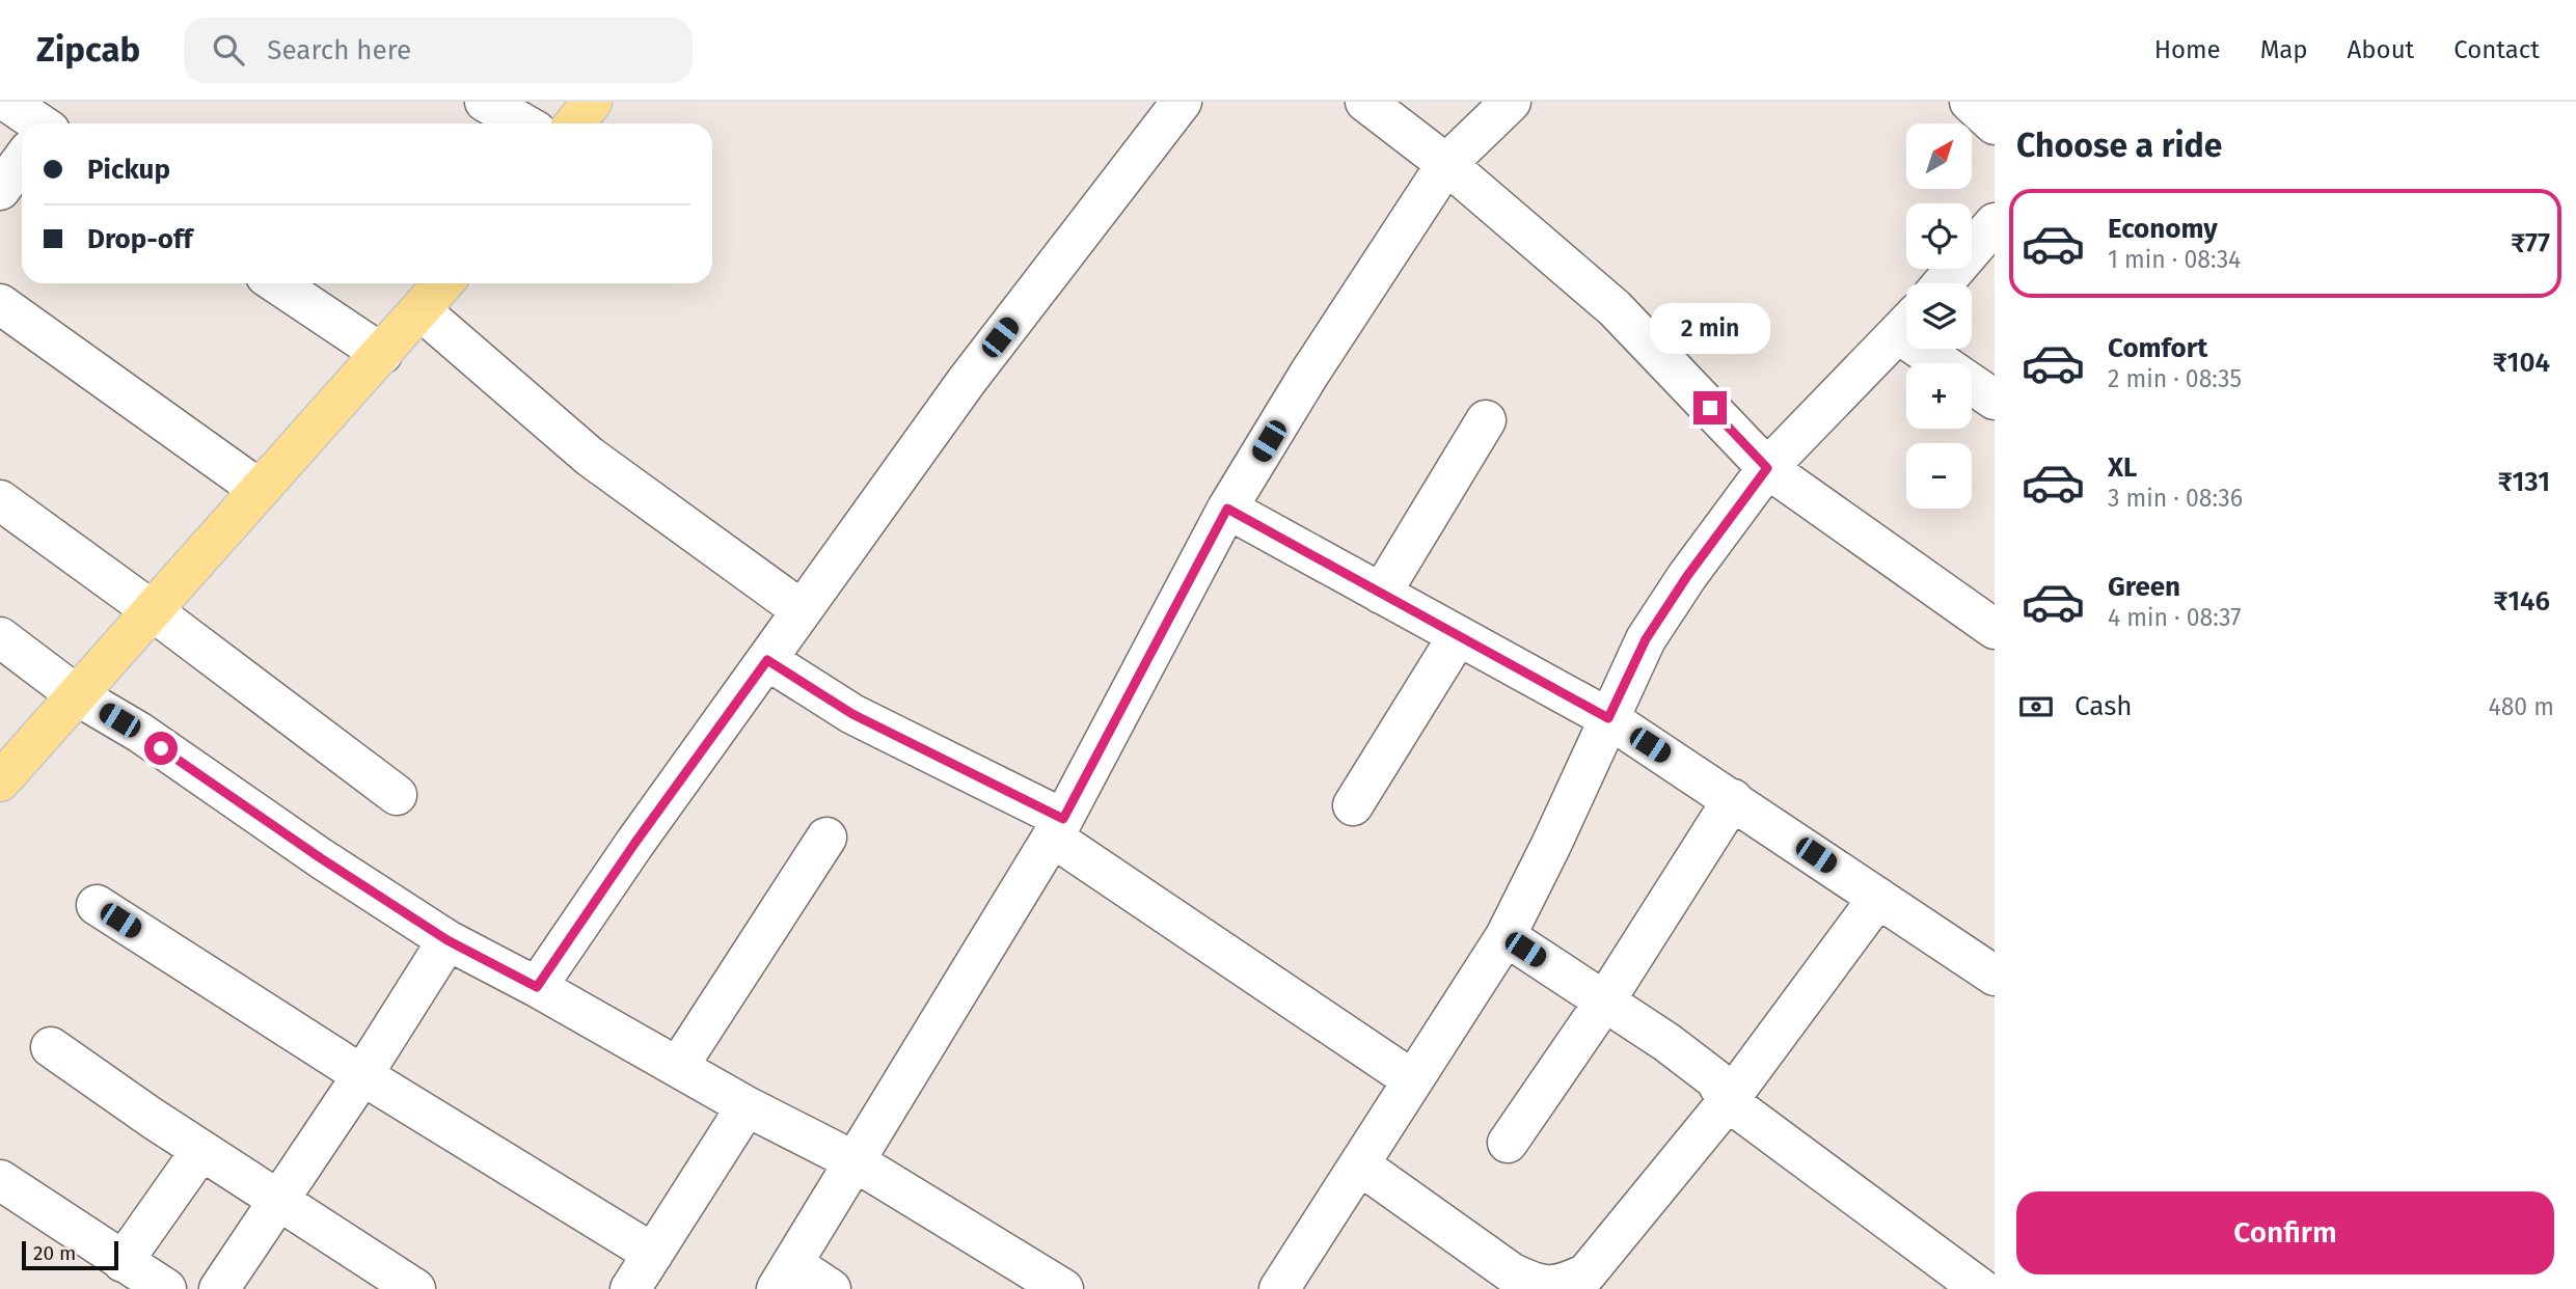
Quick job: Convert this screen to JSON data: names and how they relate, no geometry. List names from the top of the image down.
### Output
{
  "scale_bar": "20 m",
  "north": "top right",
  "page": {
    "header": "Zipcab",
    "search": "Search here",
    "nav": [
      "Home",
      "Map",
      "About",
      "Contact"
    ],
    "heading": "Choose a ride",
    "map_buttons": ["+", "−"],
    "banner": ["Pickup", "Drop-off"],
    "list": [
      {
        "name": "Economy",
        "note": "1 min · 08:34",
        "value": "₹77"
      },
      {
        "name": "Comfort",
        "note": "2 min · 08:35",
        "value": "₹104"
      },
      {
        "name": "XL",
        "note": "3 min · 08:36",
        "value": "₹131"
      },
      {
        "name": "Green",
        "note": "4 min · 08:37",
        "value": "₹146"
      }
    ],
    "bubble": "2 min",
    "pay": ["Cash", "480 m"],
    "buttons": "Confirm",
    "scale": "20 m"
  }
}
